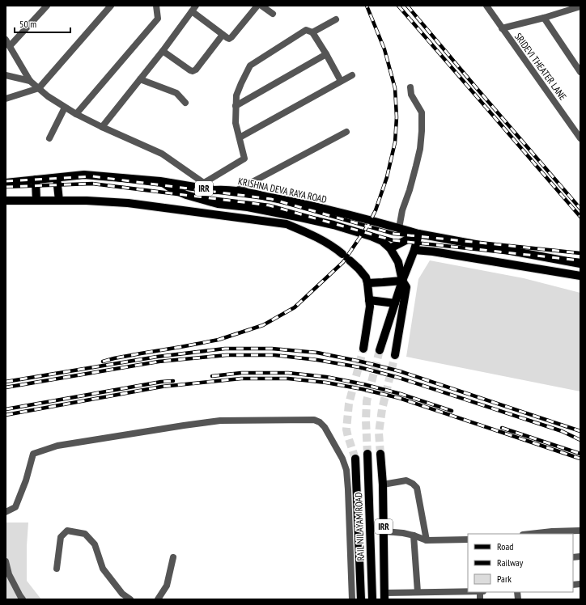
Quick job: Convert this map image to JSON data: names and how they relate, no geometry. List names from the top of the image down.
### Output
{
  "streets": {
    "main road": ["IRR", "KRISHNA DEVA RAYA ROAD", "RAIL NILAYAM ROAD"],
    "street": ["SRIDEVI THEATER LANE"]
  },
  "crossings": [
    ["IRR", "KRISHNA DEVA RAYA ROAD"]
  ],
  "legend": ["Road", "Railway", "Park"],
  "scale_bar": "50 m"
}
